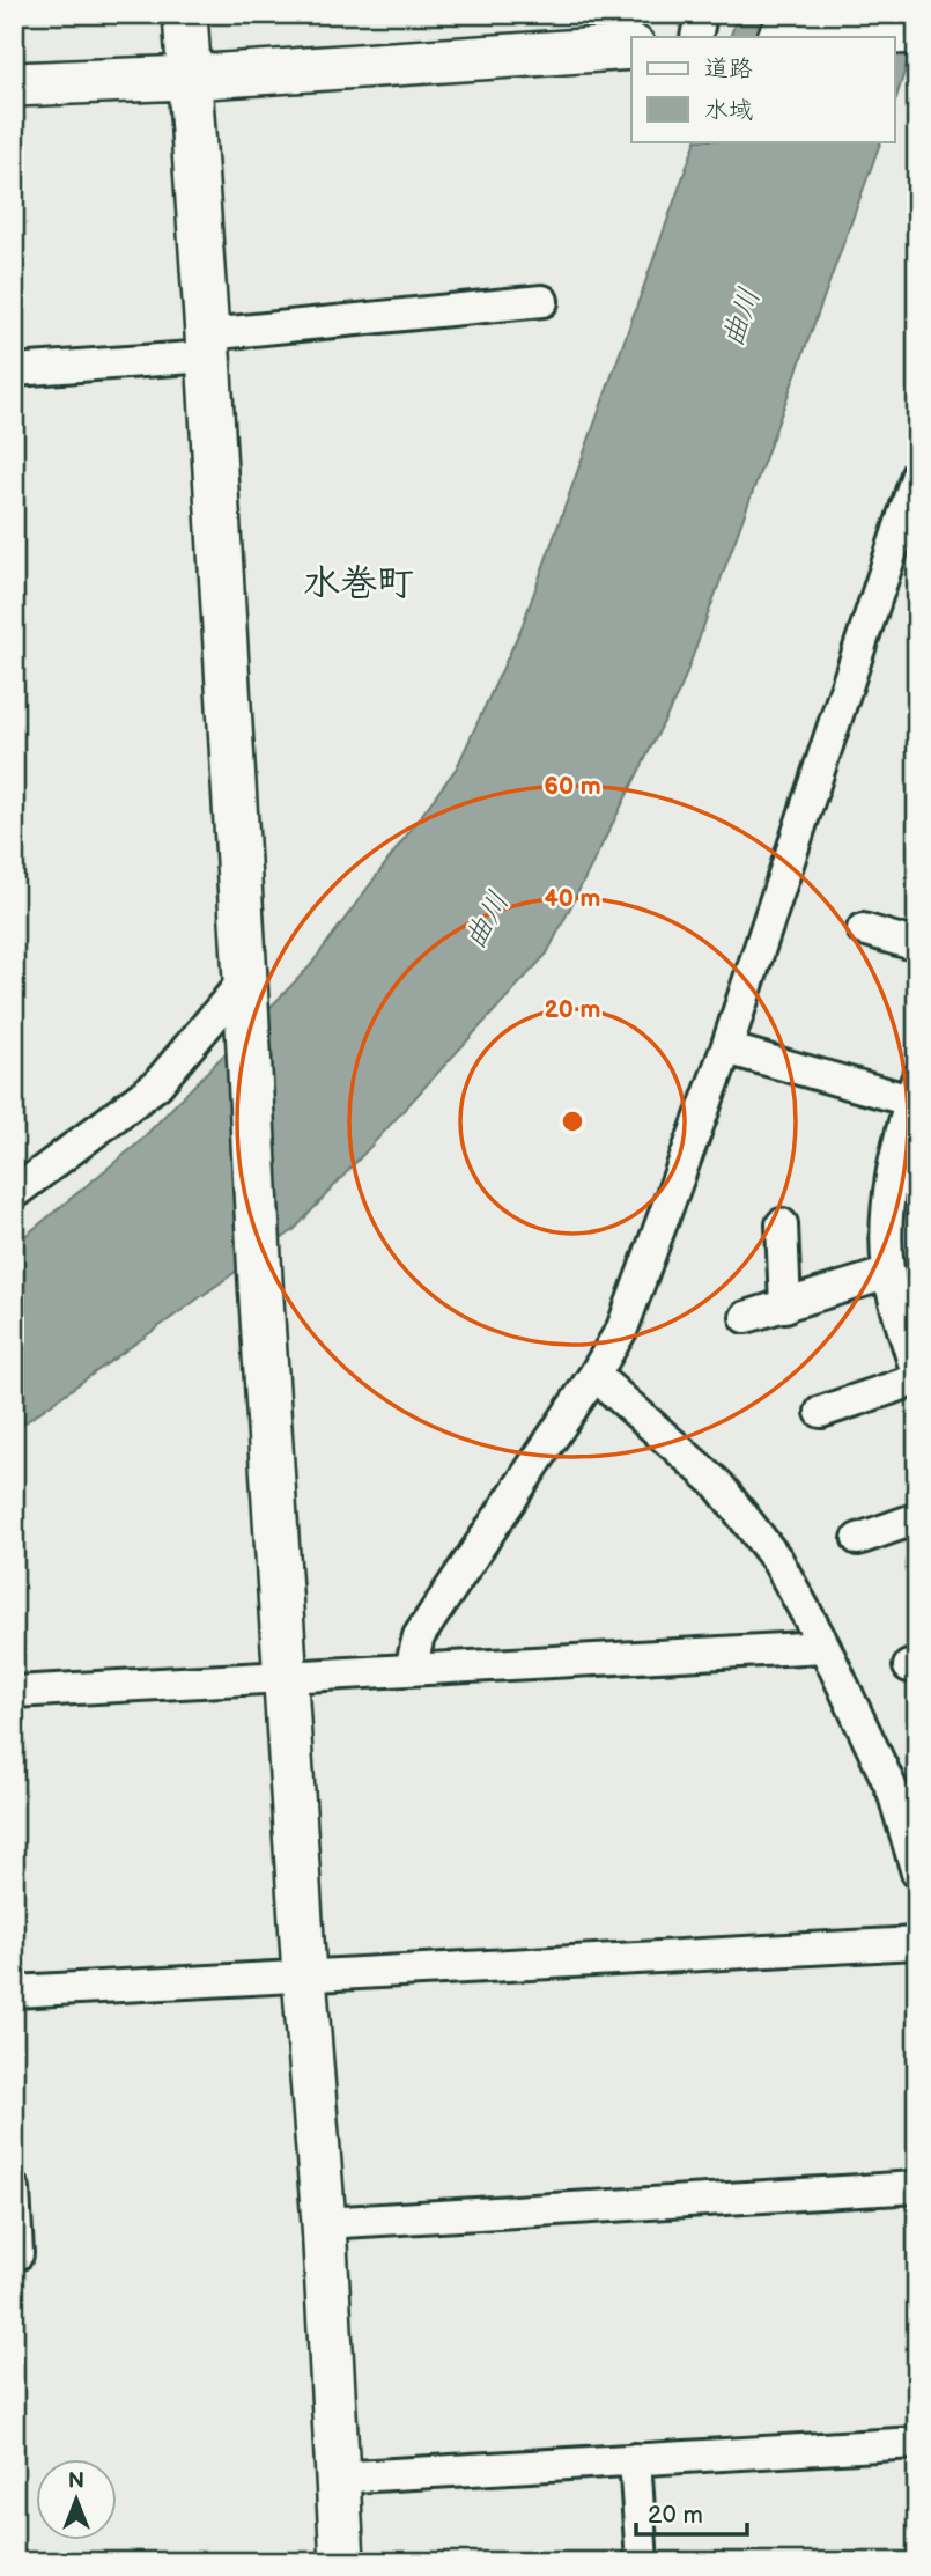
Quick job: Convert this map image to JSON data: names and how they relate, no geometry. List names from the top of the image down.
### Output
{
  "districts": ["水巻町"],
  "water": ["曲川"],
  "legend": ["道路", "水域"],
  "scale_bar": "20 m",
  "north": "top",
  "rings": ["60 m", "40 m", "20 m"]
}
